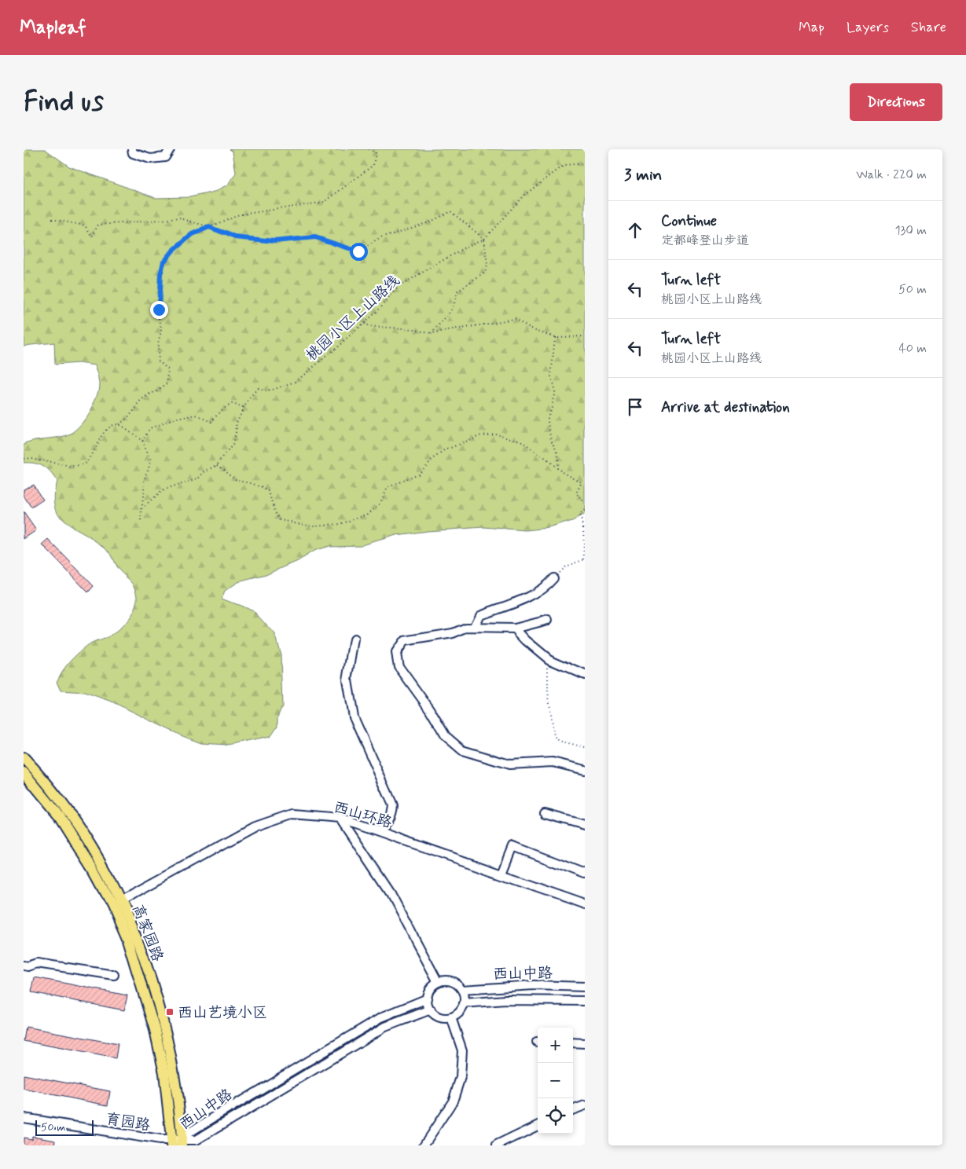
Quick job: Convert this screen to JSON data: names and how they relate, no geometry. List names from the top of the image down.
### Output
{
  "streets": {
    "main road": ["高家园路"],
    "street": ["西山环路", "西山中路", "育园路"],
    "path": ["桃园小区上山路线"]
  },
  "crossings": [
    ["西山环路", "高家园路"],
    ["高家园路", "西山中路"],
    ["高家园路", "育园路"],
    ["西山中路", "育园路"]
  ],
  "places": {
    "transit": ["西山艺境小区"]
  },
  "scale_bar": "50 m",
  "page": {
    "header": "Mapleaf",
    "nav": ["Map", "Layers", "Share"],
    "buttons": "Directions",
    "title": "Find us",
    "heading": ["3 min", "Walk · 220 m"],
    "list": [
      ["Continue", "定都峰登山步道", "130 m"],
      ["Turn left", "桃园小区上山路线", "50 m"],
      ["Turn left", "桃园小区上山路线", "40 m"],
      "Arrive at destination"
    ],
    "map_buttons": ["+", "−"],
    "scale": "50 m"
  }
}
